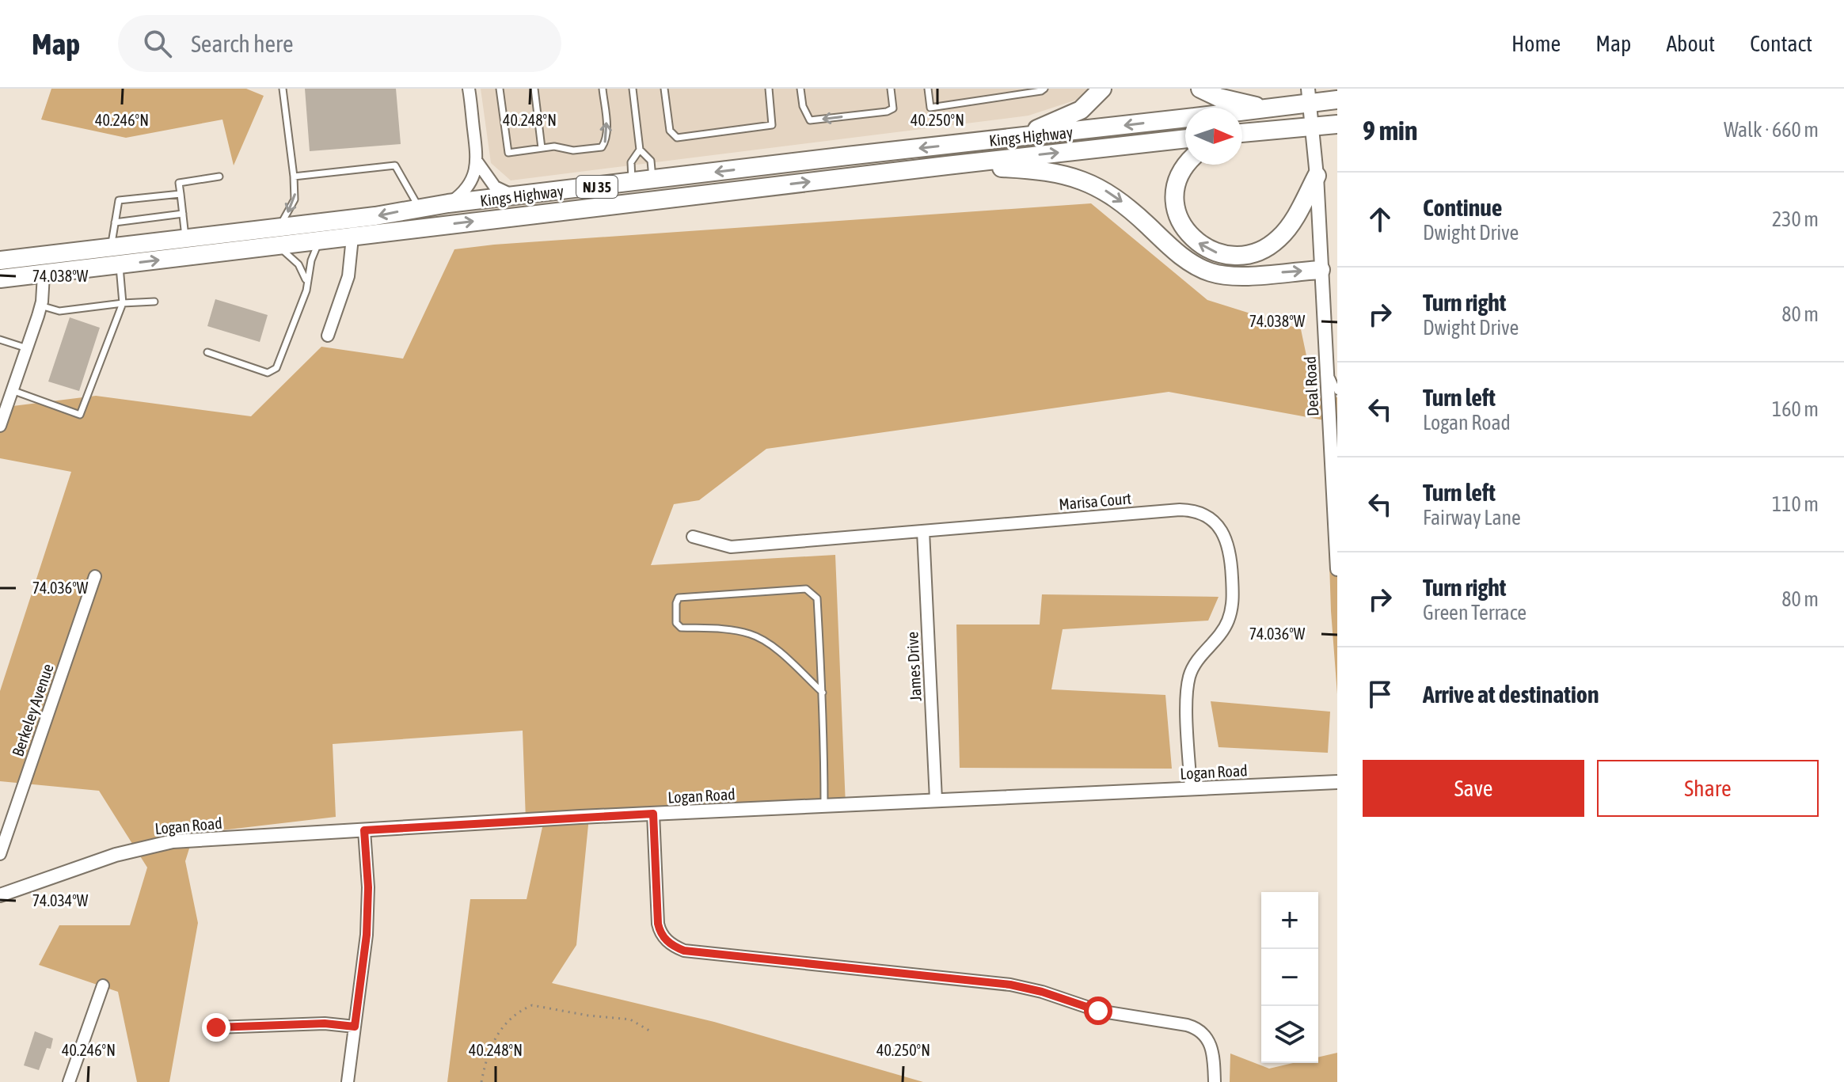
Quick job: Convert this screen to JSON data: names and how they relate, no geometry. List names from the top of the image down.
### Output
{
  "streets": {
    "main road": ["Kings Highway", "NJ 35"],
    "street": [
      "Deal Road",
      "Marisa Court",
      "James Drive",
      "Berkeley Avenue",
      "Logan Road"
    ]
  },
  "crossings": [
    ["Kings Highway", "Deal Road"],
    ["Marisa Court", "James Drive"],
    ["Marisa Court", "Logan Road"],
    ["James Drive", "Logan Road"]
  ],
  "north": "right",
  "page": {
    "header": "Map",
    "search": "Search here",
    "nav": [
      "Home",
      "Map",
      "About",
      "Contact"
    ],
    "heading": ["9 min", "Walk · 660 m"],
    "list": [
      ["Continue", "Dwight Drive", "230 m"],
      ["Turn right", "Dwight Drive", "80 m"],
      ["Turn left", "Logan Road", "160 m"],
      ["Turn left", "Fairway Lane", "110 m"],
      ["Turn right", "Green Terrace", "80 m"],
      "Arrive at destination"
    ],
    "buttons": ["Save", "Share"],
    "map_buttons": ["+", "−"]
  },
  "coordinates": [
    "40.246°N",
    "40.248°N",
    "40.250°N",
    "74.038°W",
    "74.036°W",
    "74.034°W"
  ]
}
